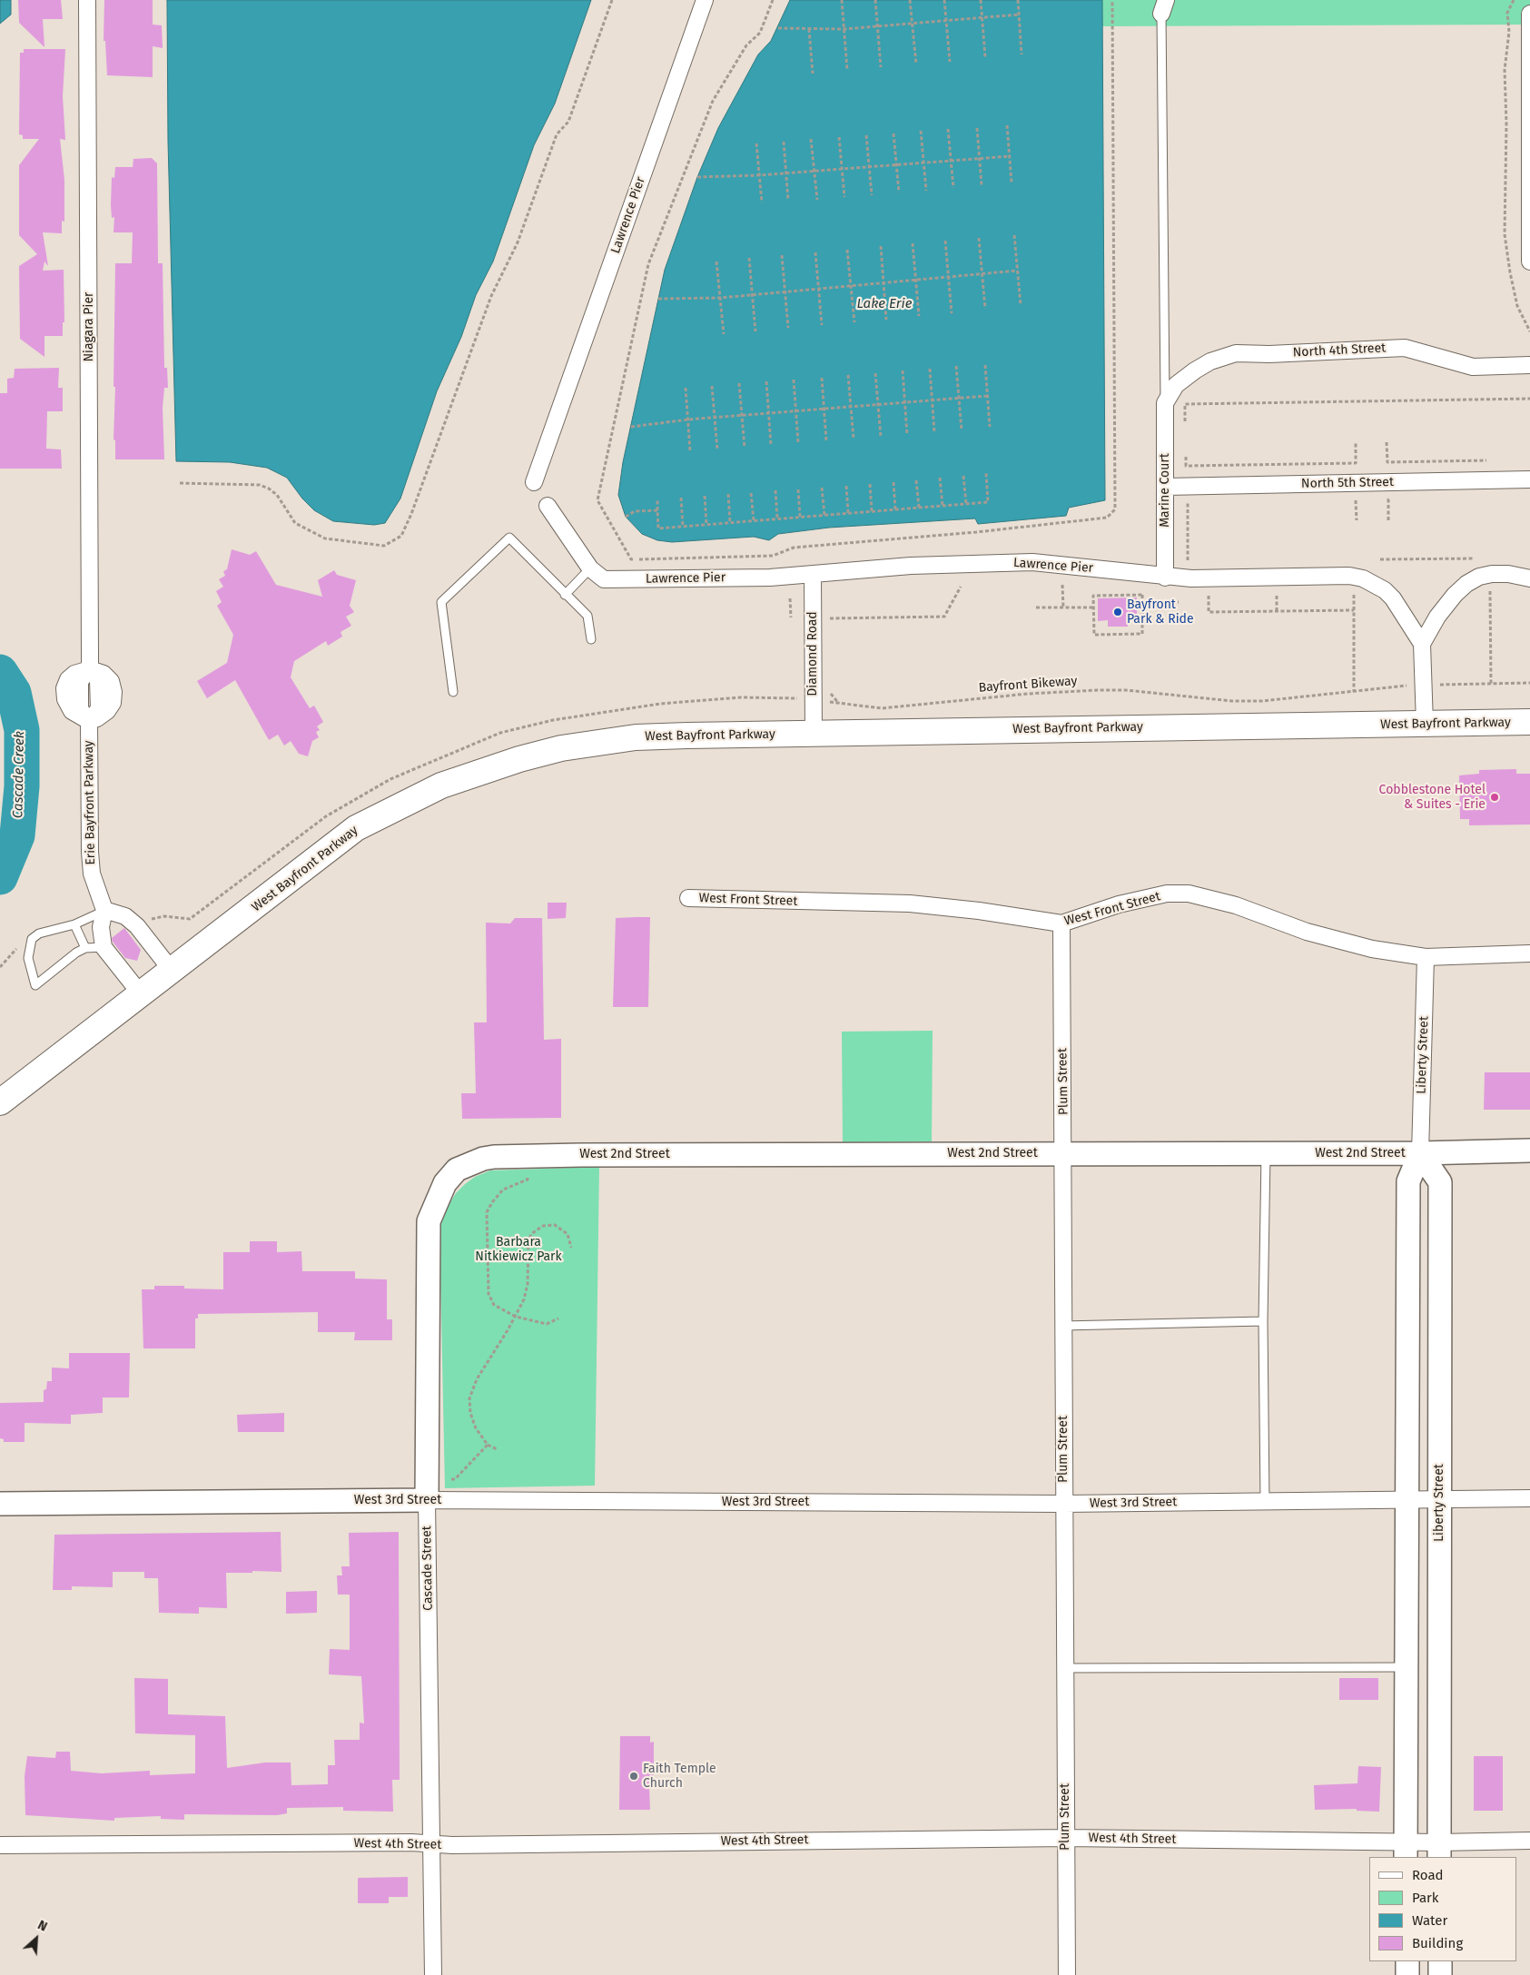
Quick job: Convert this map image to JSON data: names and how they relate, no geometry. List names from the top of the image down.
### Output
{
  "streets": {
    "highway": ["West Bayfront Parkway"],
    "street": [
      "Lawrence Pier",
      "Niagara Pier",
      "North 4th Street",
      "North 5th Street",
      "Marine Court",
      "Diamond Road",
      "Erie Bayfront Parkway",
      "West Front Street",
      "Liberty Street",
      "Plum Street",
      "West 2nd Street",
      "West 3rd Street",
      "Cascade Street",
      "West 4th Street"
    ],
    "path": ["Bayfront Bikeway"]
  },
  "crossings": [
    ["Lawrence Pier", "Marine Court"],
    ["Lawrence Pier", "Diamond Road"],
    ["Niagara Pier", "Erie Bayfront Parkway"],
    ["North 4th Street", "Marine Court"],
    ["North 5th Street", "Marine Court"],
    ["Diamond Road", "Bayfront Bikeway"],
    ["Diamond Road", "West Bayfront Parkway"],
    ["West Front Street", "Liberty Street"],
    ["West Front Street", "Plum Street"],
    ["Liberty Street", "West 2nd Street"],
    ["Liberty Street", "West 3rd Street"],
    ["Liberty Street", "West 4th Street"],
    ["Plum Street", "West 2nd Street"],
    ["Plum Street", "West 3rd Street"],
    ["Plum Street", "West 4th Street"],
    ["West 2nd Street", "Cascade Street"],
    ["West 3rd Street", "Cascade Street"],
    ["Cascade Street", "West 4th Street"]
  ],
  "water": ["Lake Erie", "Cascade Creek"],
  "parks": ["Barbara Nitkiewicz Park"],
  "places": ["Bayfront Park & Ride", "Cobblestone Hotel & Suites - Erie", "Faith Temple Church"],
  "legend": [
    "Road",
    "Park",
    "Water",
    "Building"
  ],
  "north": "top right"
}
